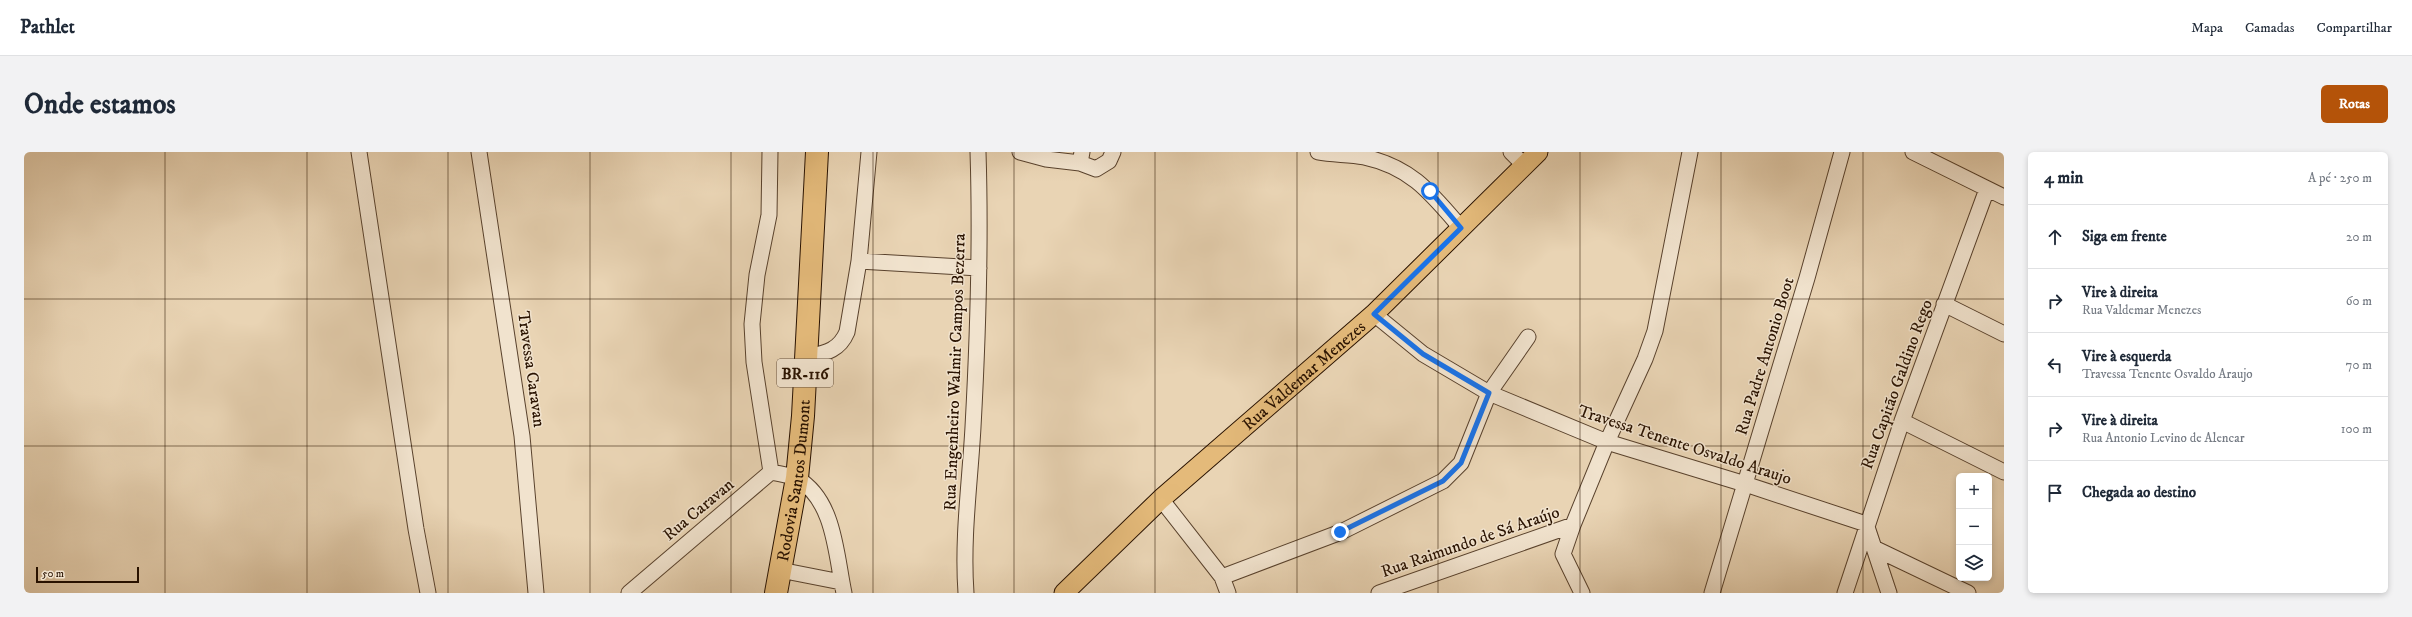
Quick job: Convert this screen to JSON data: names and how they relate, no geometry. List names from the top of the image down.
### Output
{
  "streets": {
    "highway": ["BR-116", "Rodovia Santos Dumont"],
    "main road": ["Rua Valdemar Menezes"],
    "street": [
      "Rua Padre Antonio Boot",
      "Travessa Caravan",
      "Rua Engenheiro Walmir Campos Bezerra",
      "Rua Capitão Galdino Rego",
      "Travessa Tenente Osvaldo Araujo",
      "Rua Caravan",
      "Rua Raimundo de Sá Araújo"
    ]
  },
  "crossings": [
    ["Rua Padre Antonio Boot", "Travessa Tenente Osvaldo Araujo"],
    ["Rua Valdemar Menezes", "Travessa Tenente Osvaldo Araujo"],
    ["Rua Capitão Galdino Rego", "Travessa Tenente Osvaldo Araujo"]
  ],
  "scale_bar": "50 m",
  "page": {
    "header": "Pathlet",
    "nav": ["Mapa", "Camadas", "Compartilhar"],
    "buttons": "Rotas",
    "title": "Onde estamos",
    "heading": ["4 min", "A pé · 250 m"],
    "list": [
      ["Siga em frente", "20 m"],
      ["Vire à direita", "Rua Valdemar Menezes", "60 m"],
      ["Vire à esquerda", "Travessa Tenente Osvaldo Araujo", "70 m"],
      ["Vire à direita", "Rua Antonio Levino de Alencar", "100 m"],
      "Chegada ao destino"
    ],
    "map_buttons": ["+", "−"],
    "scale": "50 m"
  }
}
